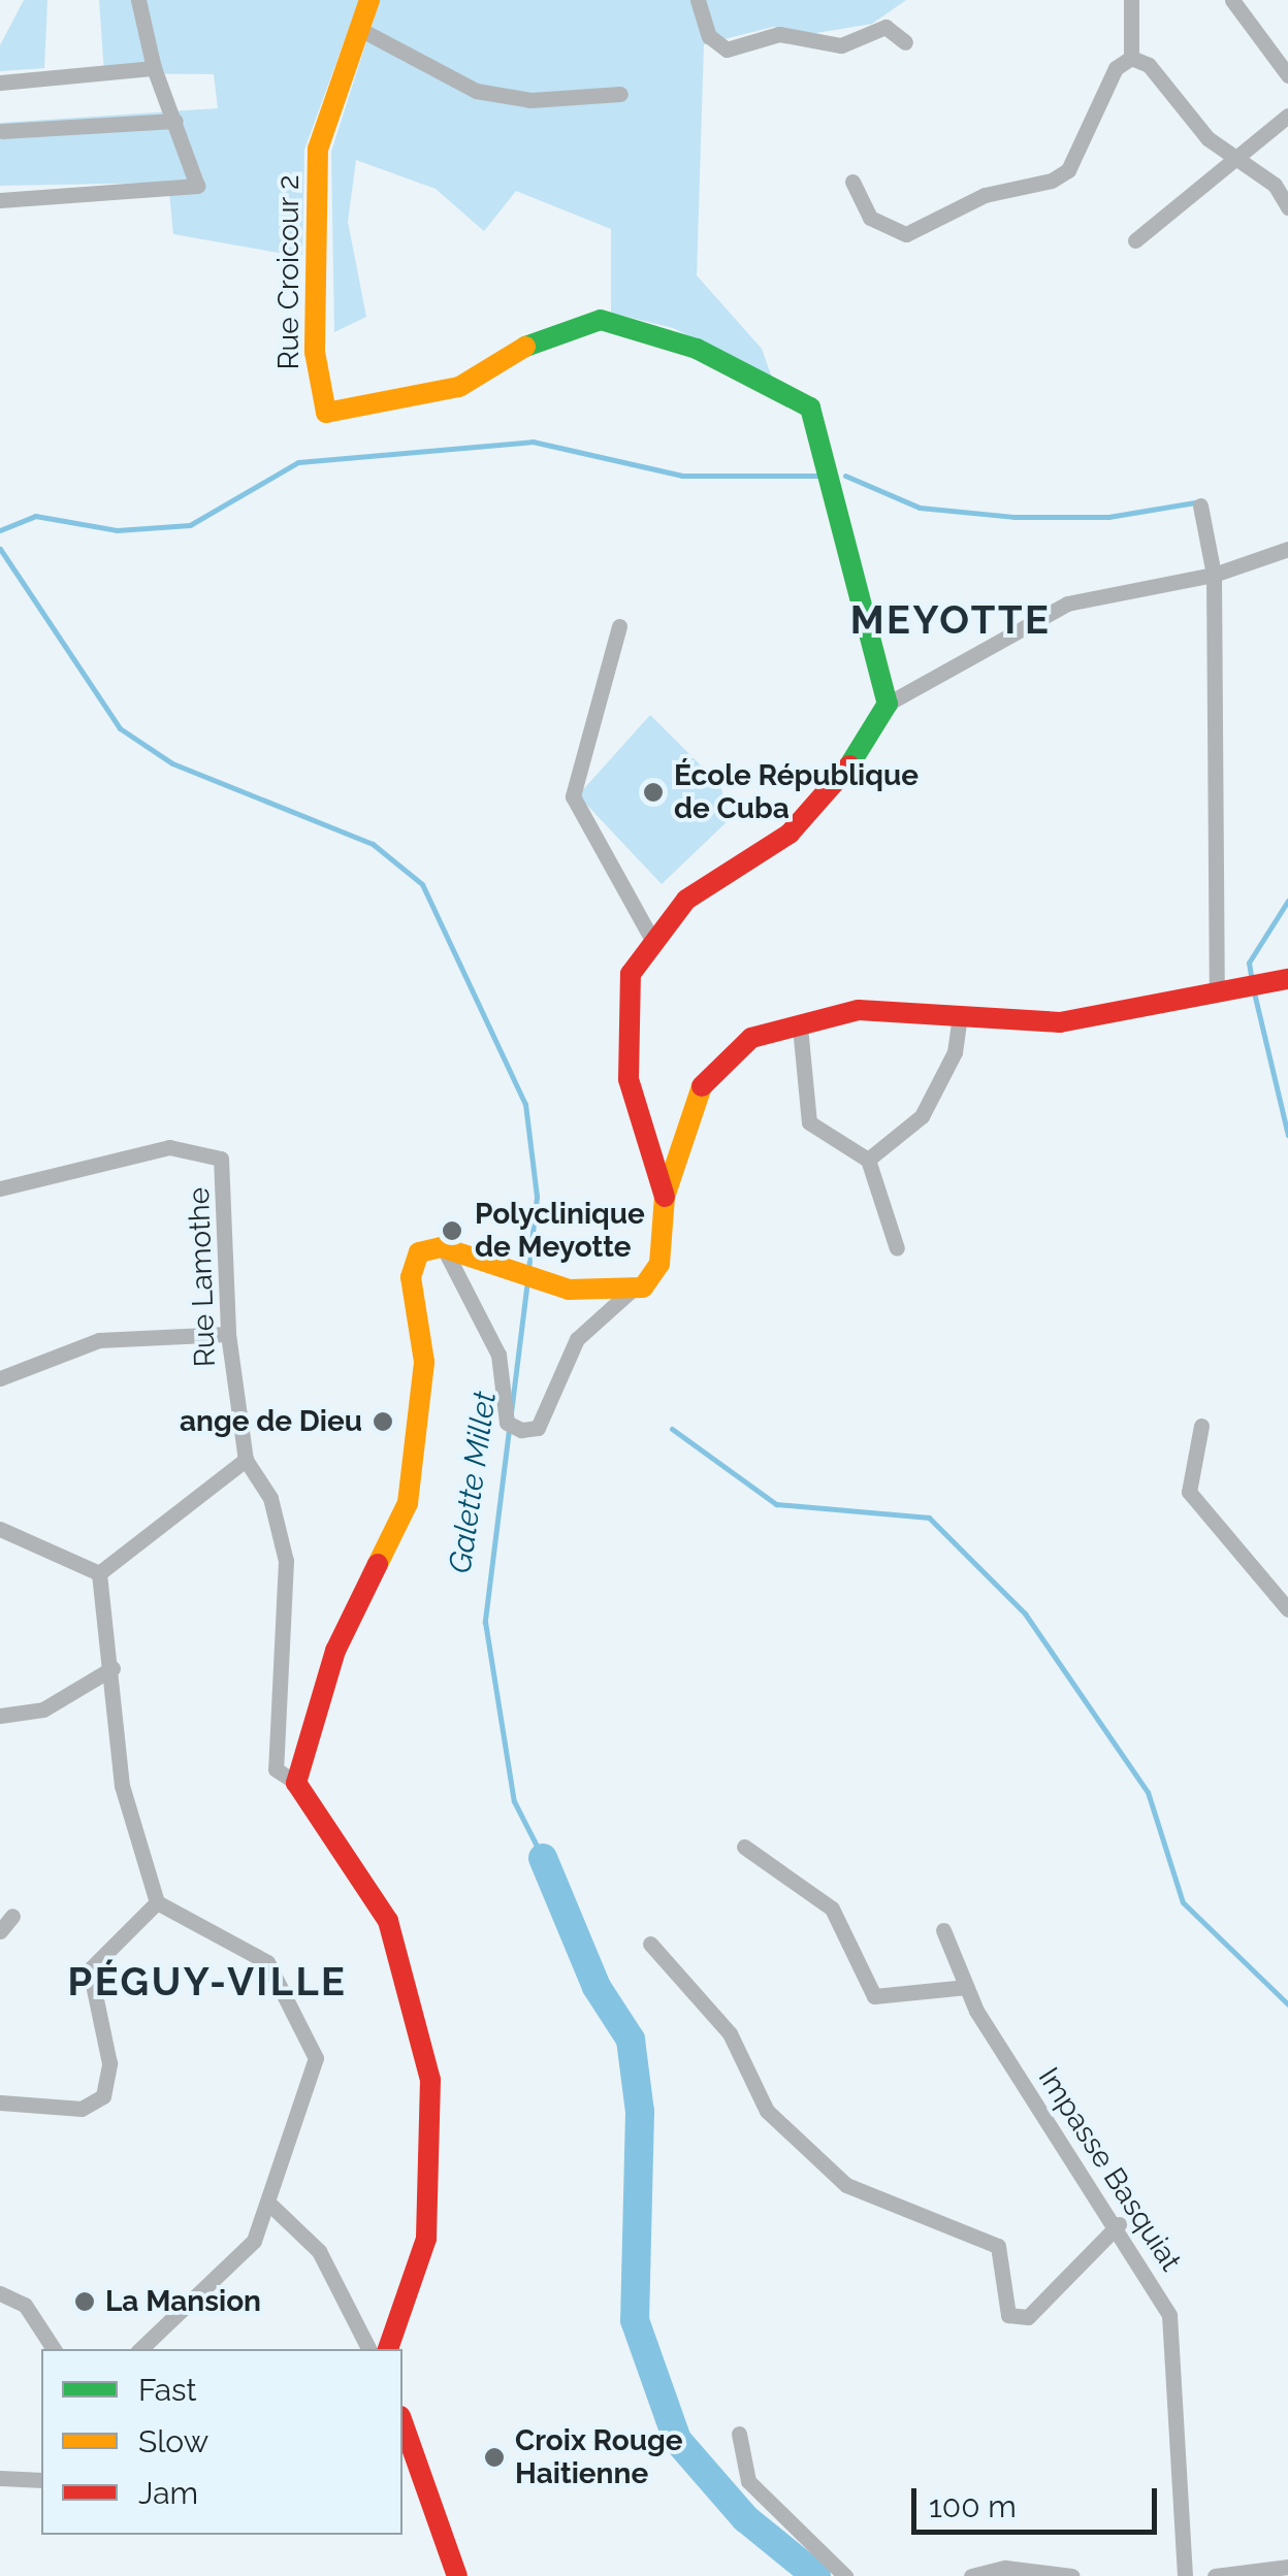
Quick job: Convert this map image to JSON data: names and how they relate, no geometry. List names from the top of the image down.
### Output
{
  "streets": {
    "street": ["Rue Croicour 2", "Rue Lamothe", "Impasse Basquiat"]
  },
  "districts": ["MEYOTTE", "PÉGUY-VILLE"],
  "water": ["Galette Millet"],
  "places": [
    "École République de Cuba",
    "Polyclinique de Meyotte",
    "ange de Dieu",
    "La Mansion",
    "Croix Rouge Haitienne"
  ],
  "legend": ["Fast", "Slow", "Jam"],
  "scale_bar": "100 m"
}
